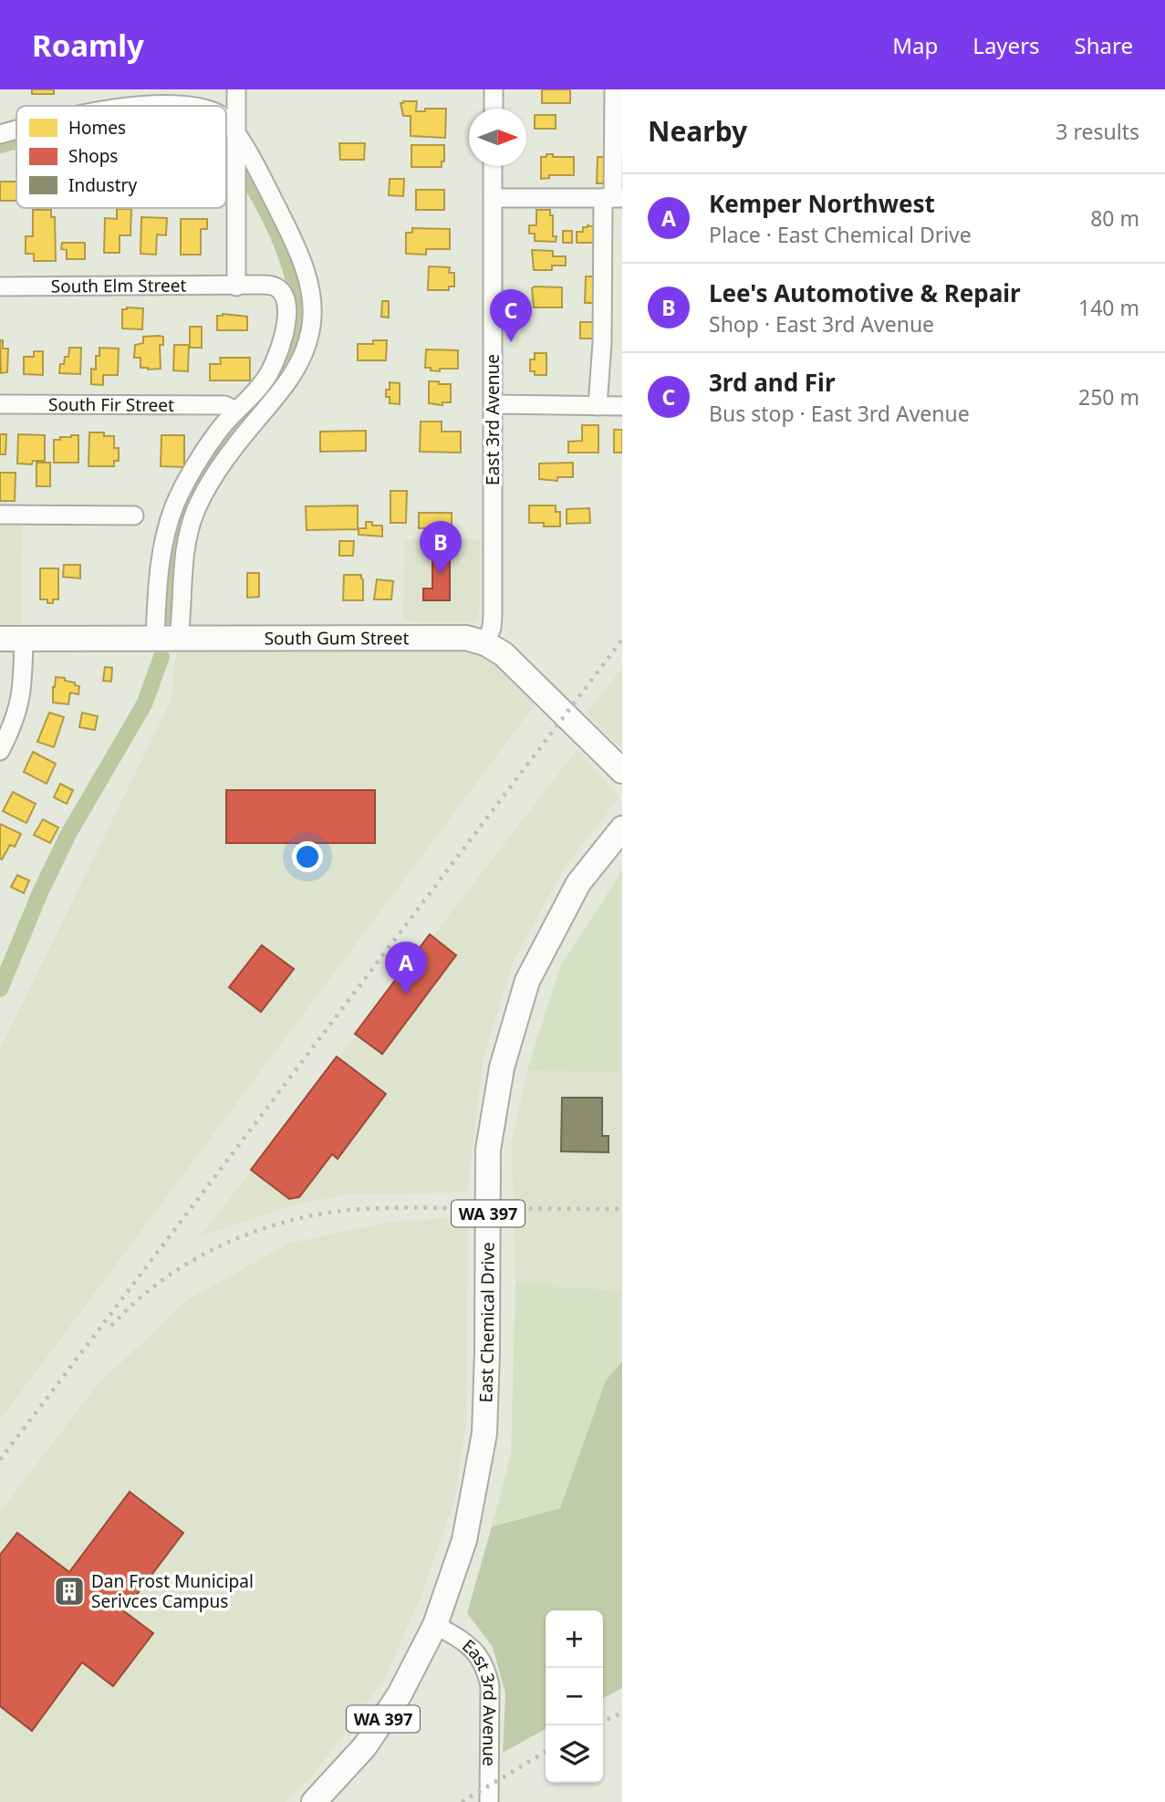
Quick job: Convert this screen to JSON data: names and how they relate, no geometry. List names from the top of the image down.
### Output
{
  "streets": {
    "main road": ["South Gum Street", "WA 397", "East Chemical Drive"],
    "street": ["South Elm Street", "South Fir Street", "East 3rd Avenue"]
  },
  "crossings": [
    ["South Elm Street", "South Fir Street"],
    ["East 3rd Avenue", "South Gum Street"],
    ["East 3rd Avenue", "East Chemical Drive"]
  ],
  "places": {
    "building": ["Dan Frost Municipal Serivces Campus"]
  },
  "legend": ["Homes", "Shops", "Industry"],
  "north": "right",
  "page": {
    "header": "Roamly",
    "nav": ["Map", "Layers", "Share"],
    "heading": ["Nearby", "3 results"],
    "list": [
      {
        "mark": "A",
        "name": "Kemper Northwest",
        "note": "Place · East Chemical Drive",
        "value": "80 m"
      },
      {
        "mark": "B",
        "name": "Lee's Automotive & Repair",
        "note": "Shop · East 3rd Avenue",
        "value": "140 m"
      },
      {
        "mark": "C",
        "name": "3rd and Fir",
        "note": "Bus stop · East 3rd Avenue",
        "value": "250 m"
      }
    ],
    "pins": ["C", "B", "A"],
    "map_buttons": ["+", "−"]
  }
}
